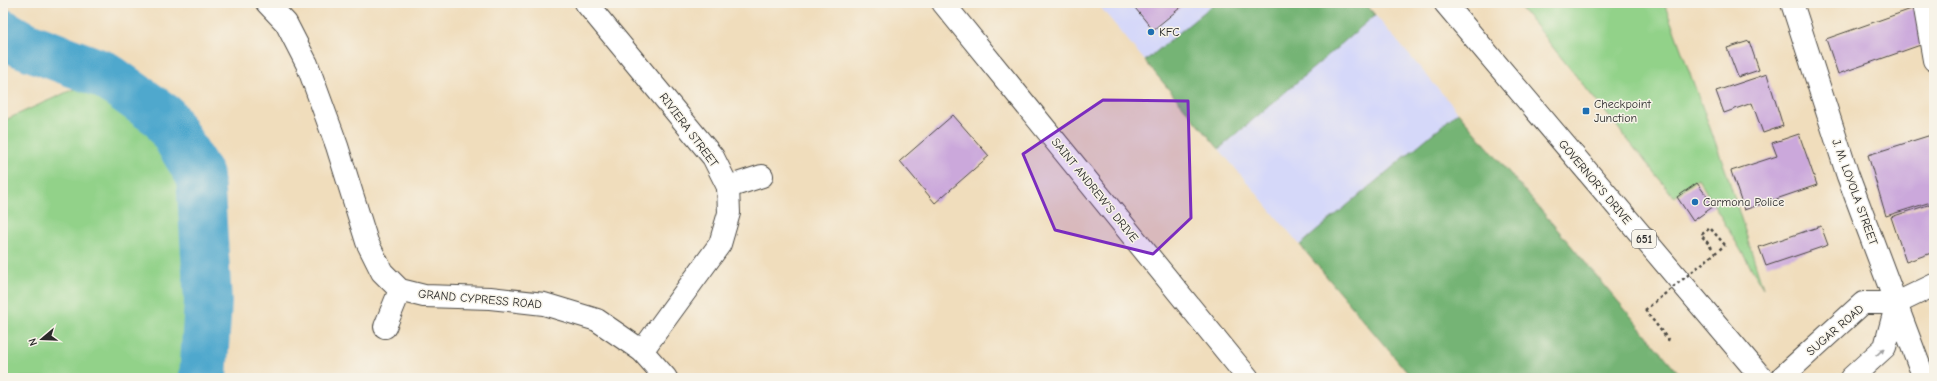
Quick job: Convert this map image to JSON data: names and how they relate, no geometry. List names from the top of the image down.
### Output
{
  "streets": {
    "main road": [
      "RIVIERA STREET",
      "GOVERNOR'S DRIVE",
      "SAINT ANDREW'S DRIVE",
      "J. M. LOYOLA STREET",
      "651",
      "GRAND CYPRESS ROAD",
      "SUGAR ROAD"
    ]
  },
  "crossings": [
    ["RIVIERA STREET", "GRAND CYPRESS ROAD"],
    ["J. M. LOYOLA STREET", "SUGAR ROAD"]
  ],
  "places": {
    "other": ["KFC", "Carmona Police"],
    "transit": ["Checkpoint Junction"]
  },
  "north": "left"
}
